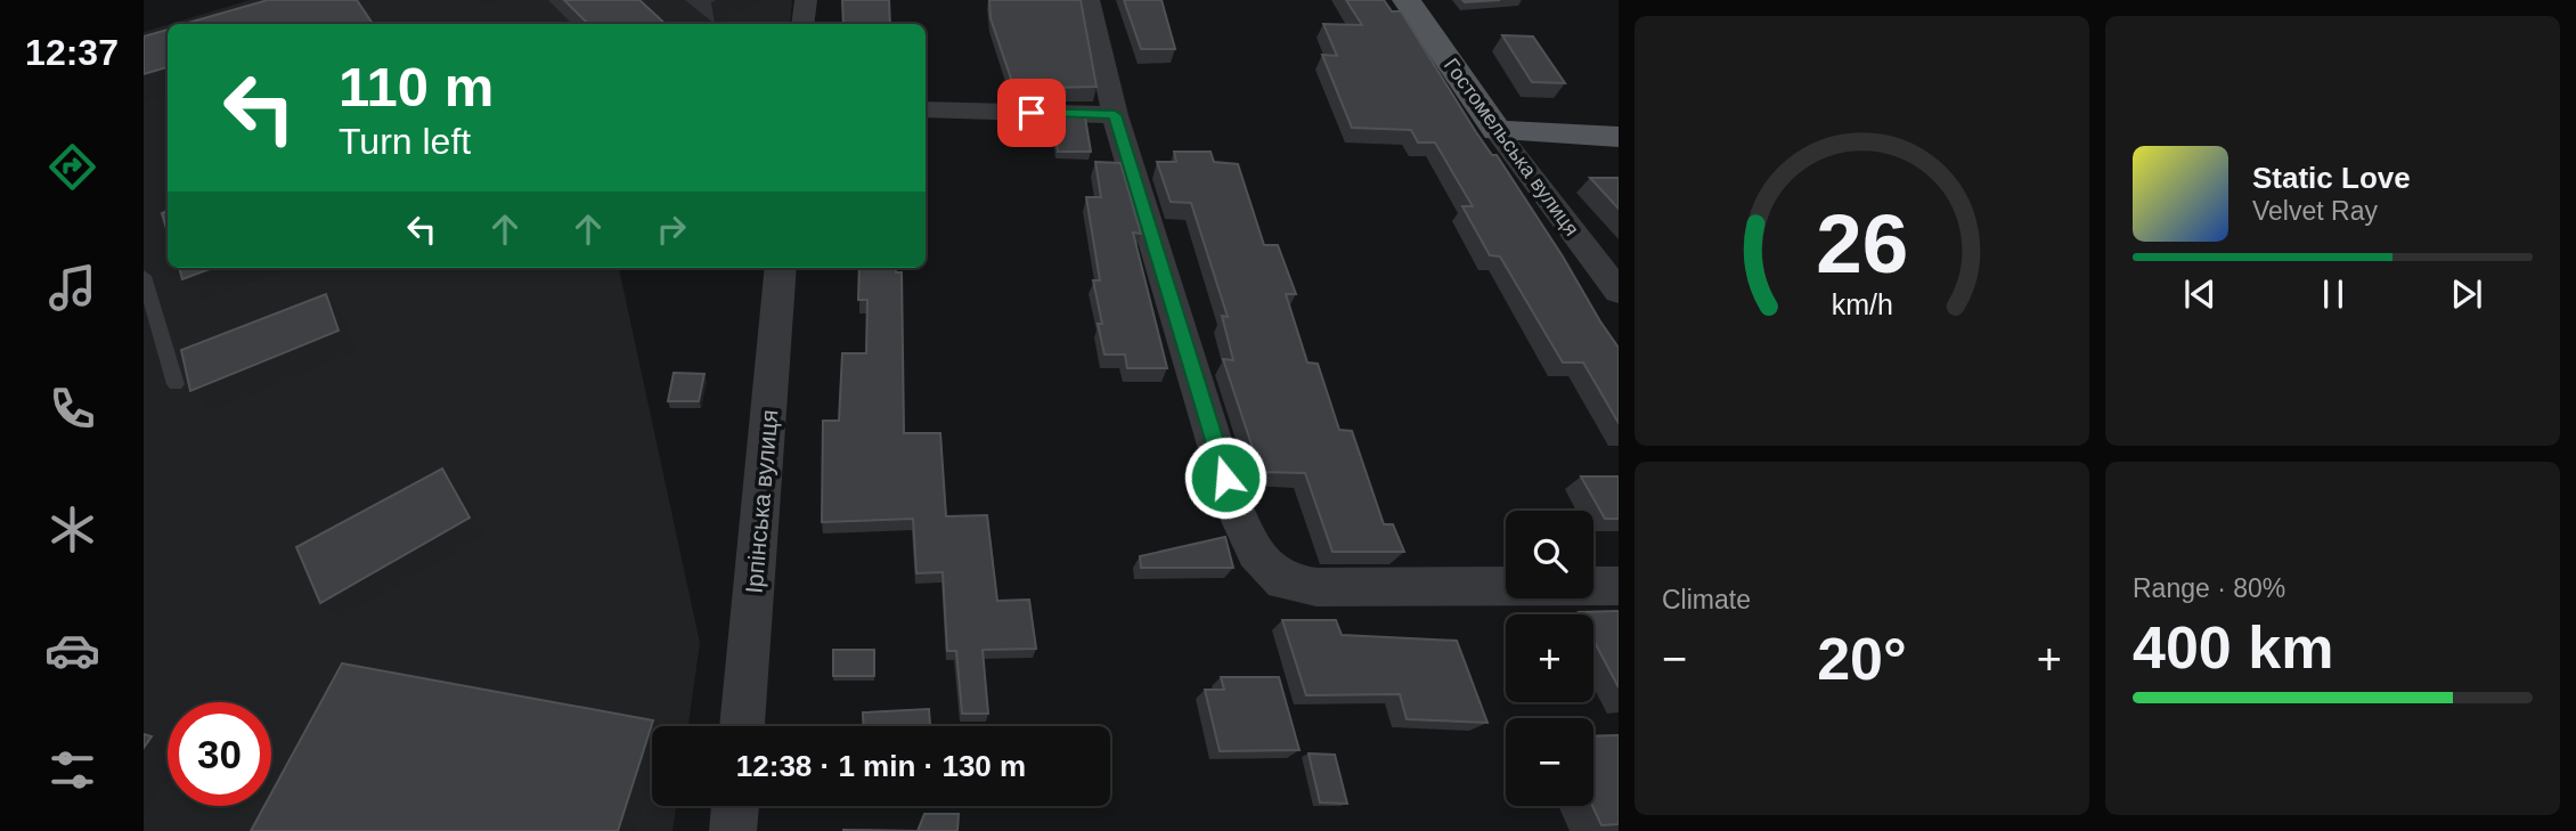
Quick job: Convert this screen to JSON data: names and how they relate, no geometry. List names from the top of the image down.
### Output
{
  "streets": {
    "main road": ["Гостомельська вулиця"],
    "street": ["Ірпінська вулиця"]
  },
  "page": {
    "tabs": "12:37",
    "turn": ["110 m", "Turn left"],
    "song": ["Static Love", "Velvet Ray"],
    "tile": [
      "Climate",
      ["Range · 80%", "400 km"]
    ],
    "map_buttons": ["+", "−"],
    "heat": ["−", "20°", "+"],
    "limit": "30",
    "trip": "12:38 · 1 min · 130 m",
    "gauge": ["26", "km/h"]
  }
}
